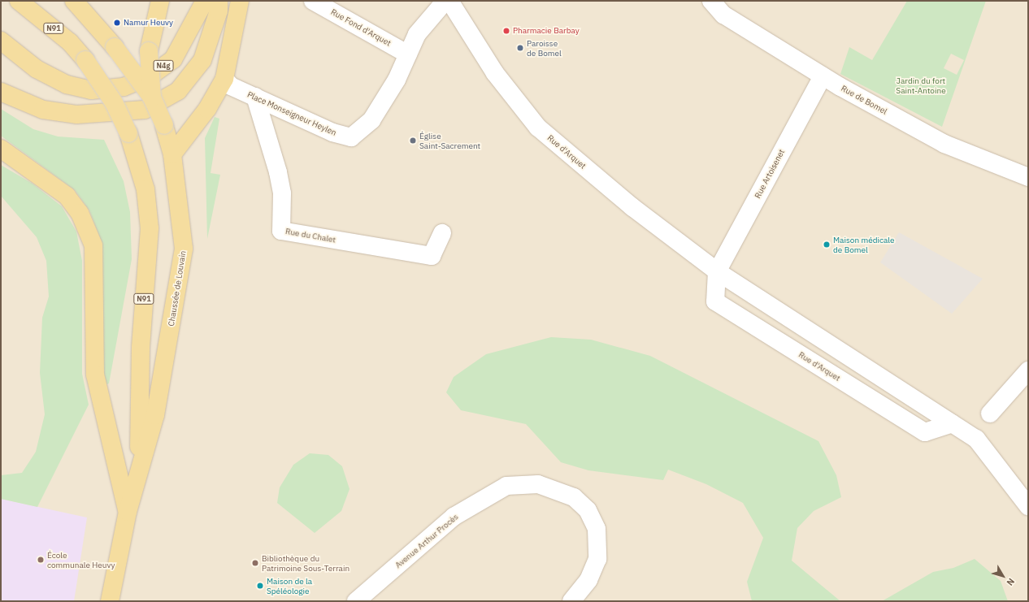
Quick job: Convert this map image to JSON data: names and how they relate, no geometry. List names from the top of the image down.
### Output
{
  "streets": {
    "main road": ["N91", "N4g", "Chaussée de Louvain"],
    "street": [
      "Rue Fond d'Arquet",
      "Rue de Bomel",
      "Place Monseigneur Heylen",
      "Rue d'Arquet",
      "Rue Artoisenet",
      "Rue du Chalet",
      "Avenue Arthur Procès"
    ]
  },
  "crossings": [
    ["Rue Fond d'Arquet", "Place Monseigneur Heylen"],
    ["N91", "Chaussée de Louvain"],
    ["Rue de Bomel", "Rue Artoisenet"],
    ["Place Monseigneur Heylen", "Rue du Chalet"],
    ["Rue d'Arquet", "Rue Artoisenet"]
  ],
  "parks": ["Jardin du fort Saint-Antoine"],
  "places": [
    "Namur Heuvy",
    "Pharmacie Barbay",
    "Paroisse de Bomel",
    "Église Saint-Sacrement",
    "Maison médicale de Bomel",
    "École communale Heuvy",
    "Bibliothèque du Patrimoine Sous-Terrain",
    "Maison de la Spéléologie"
  ],
  "north": "bottom right"
}
